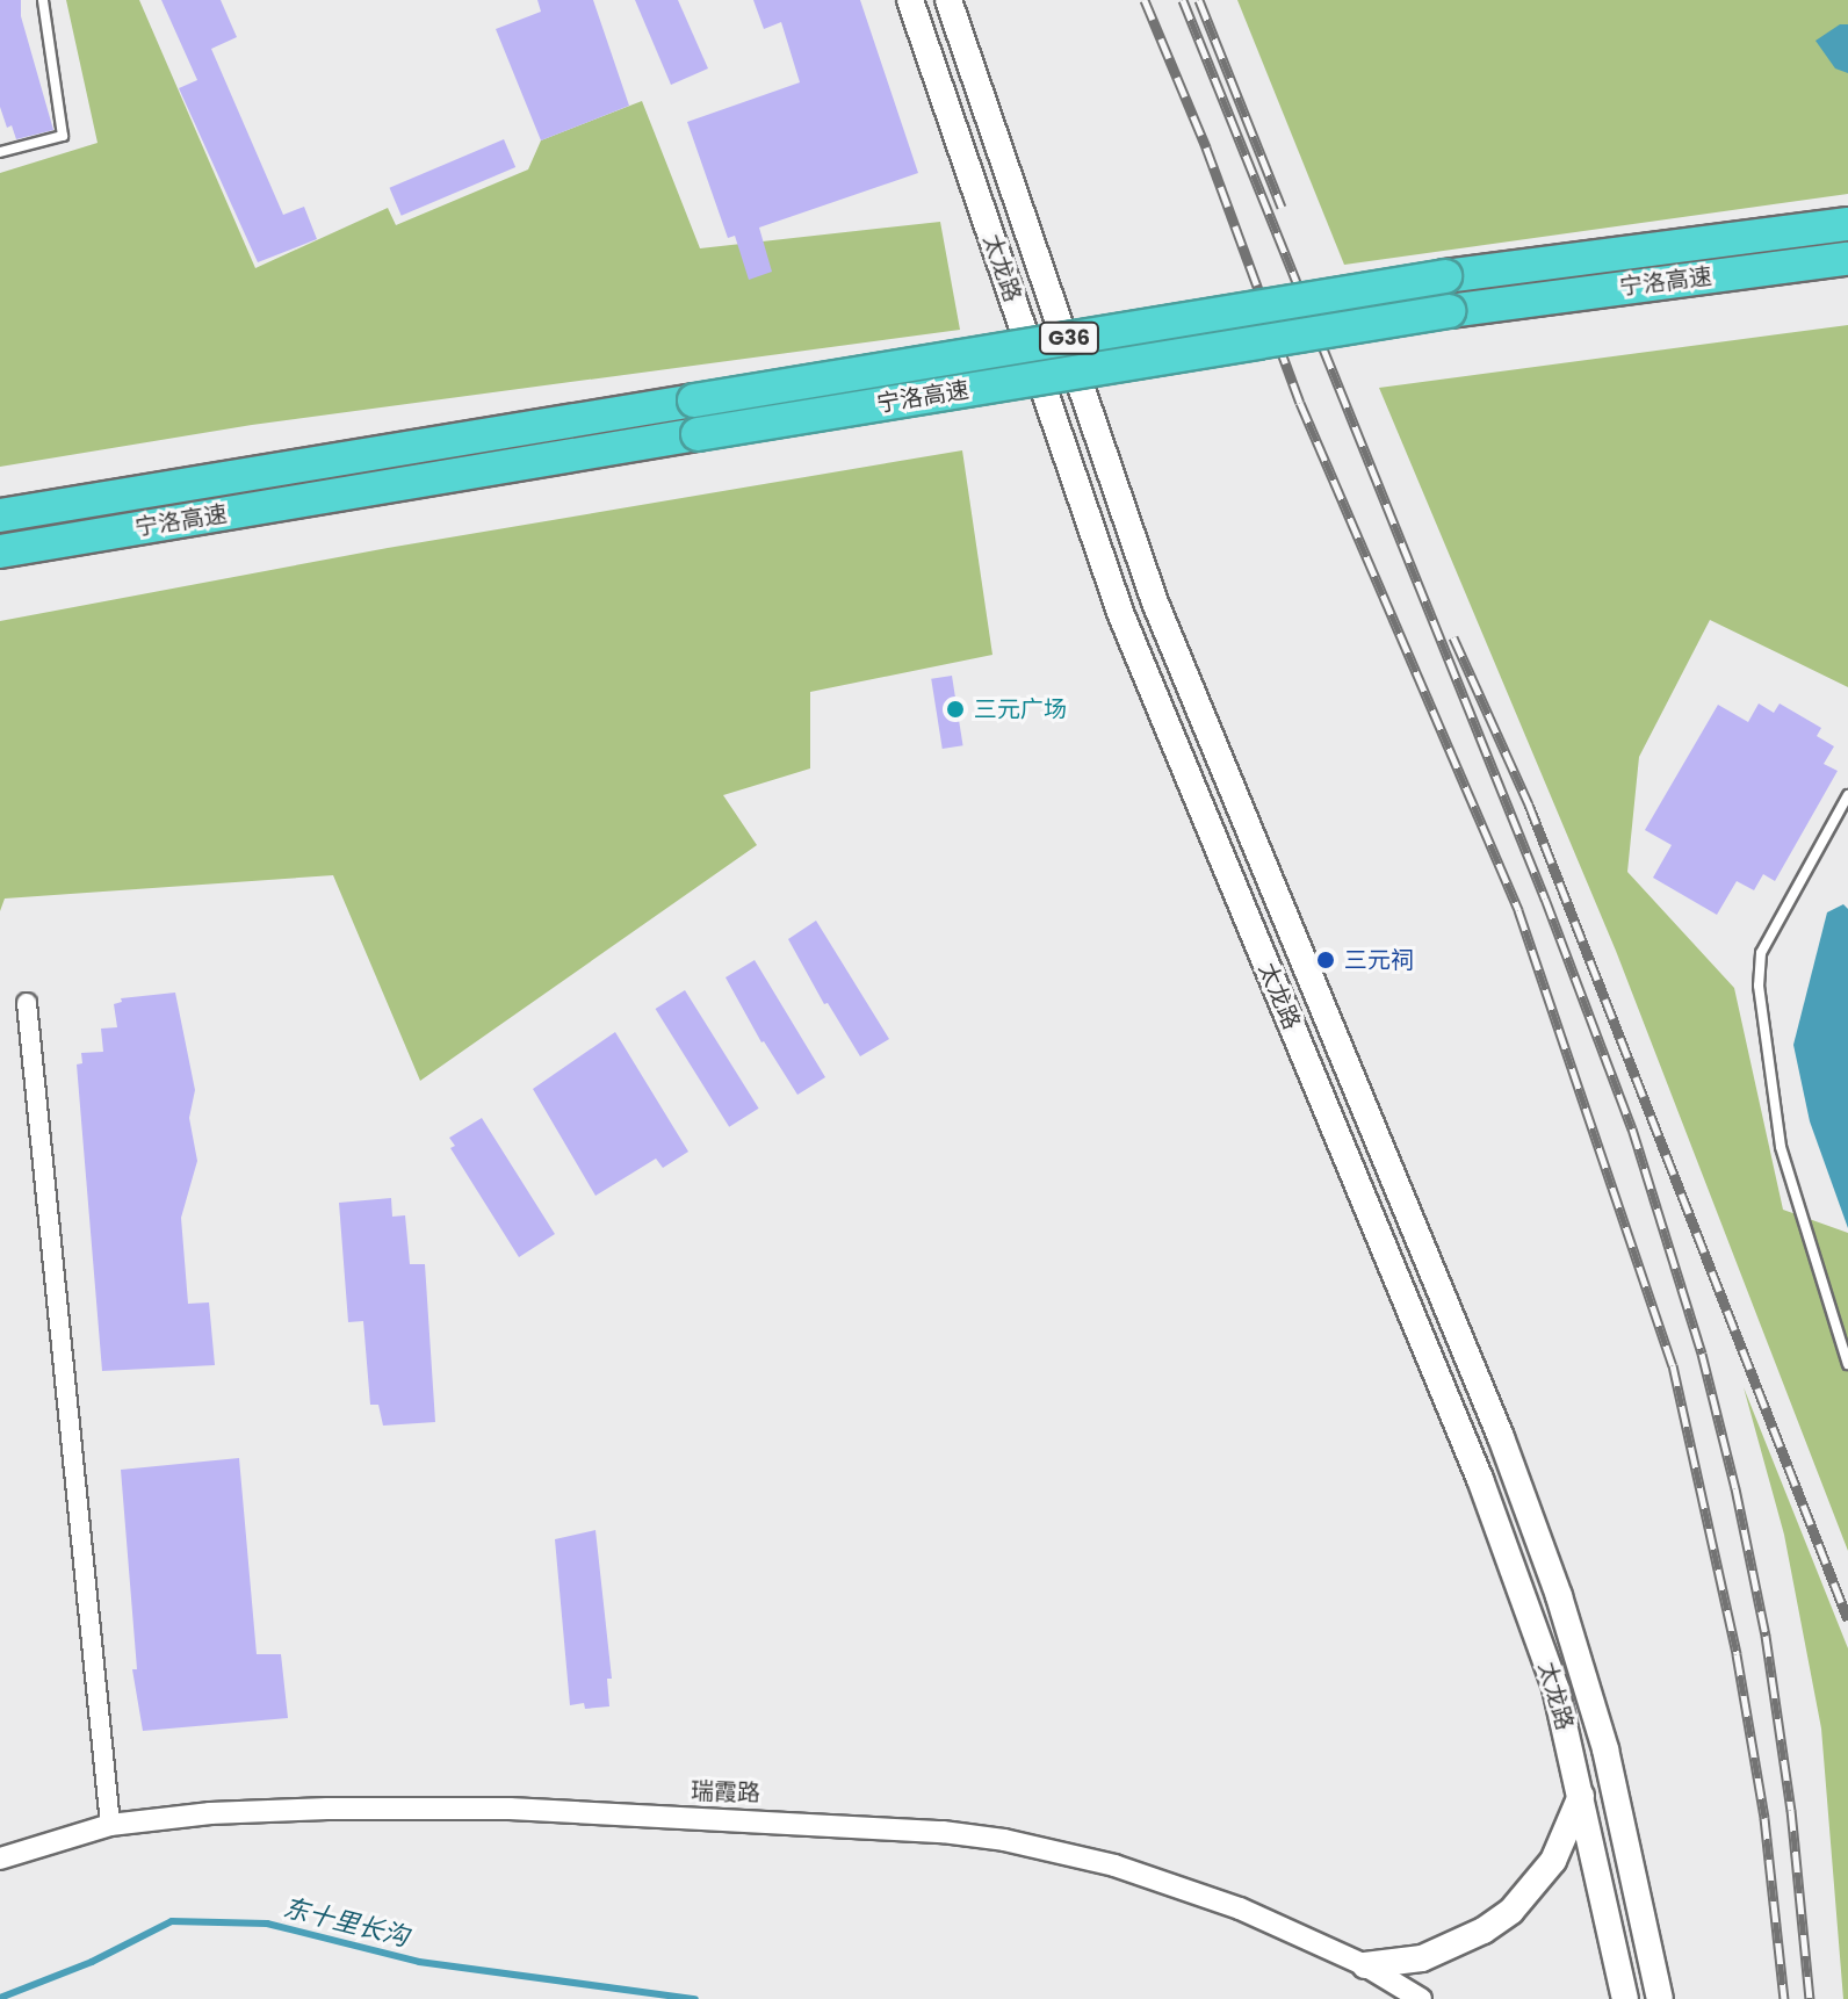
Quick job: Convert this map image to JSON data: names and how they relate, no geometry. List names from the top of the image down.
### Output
{
  "streets": {
    "highway": ["宁洛高速", "G36"],
    "main road": ["太龙路"],
    "street": ["瑞霞路"]
  },
  "water": ["东十里长沟"],
  "places": ["三元广场", "三元祠"]
}
